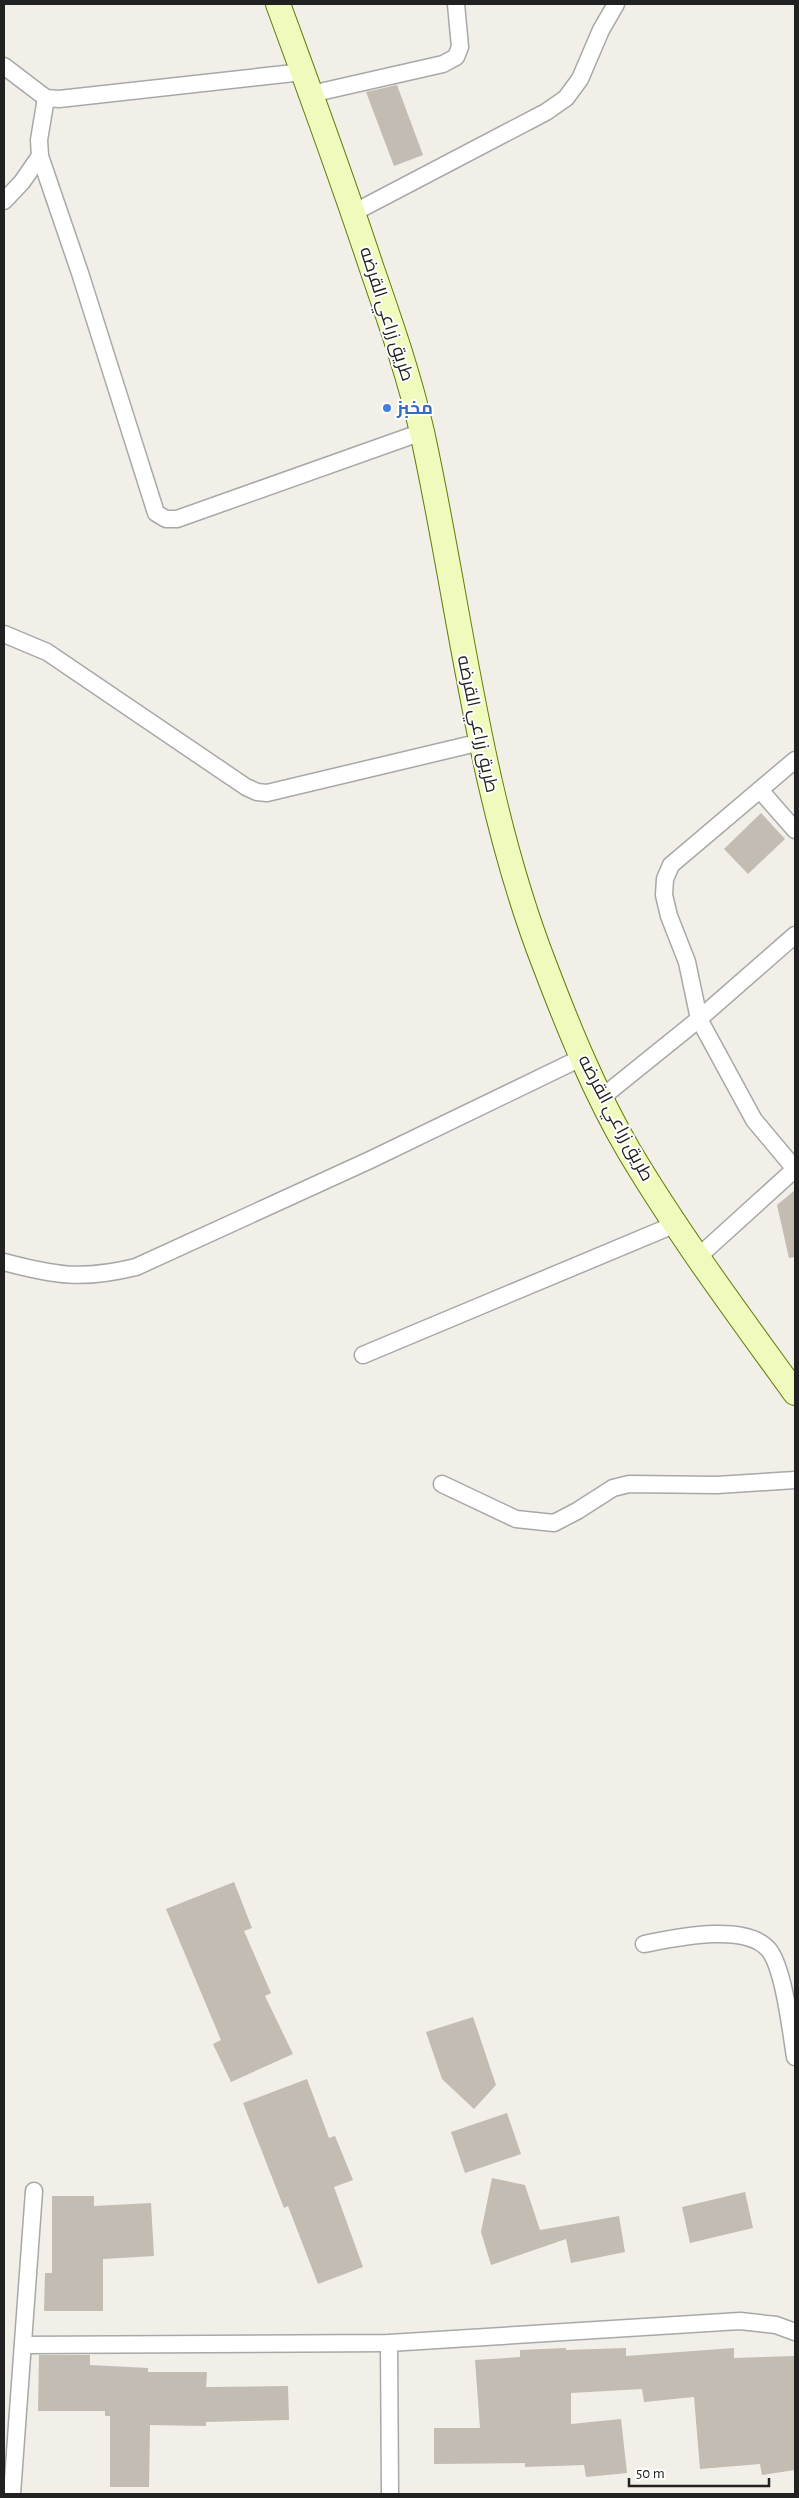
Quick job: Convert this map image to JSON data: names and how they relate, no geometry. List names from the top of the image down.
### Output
{
  "streets": {
    "main road": ["طريق زراعي القرضه"]
  },
  "places": ["مخبز"],
  "scale_bar": "50 m"
}
